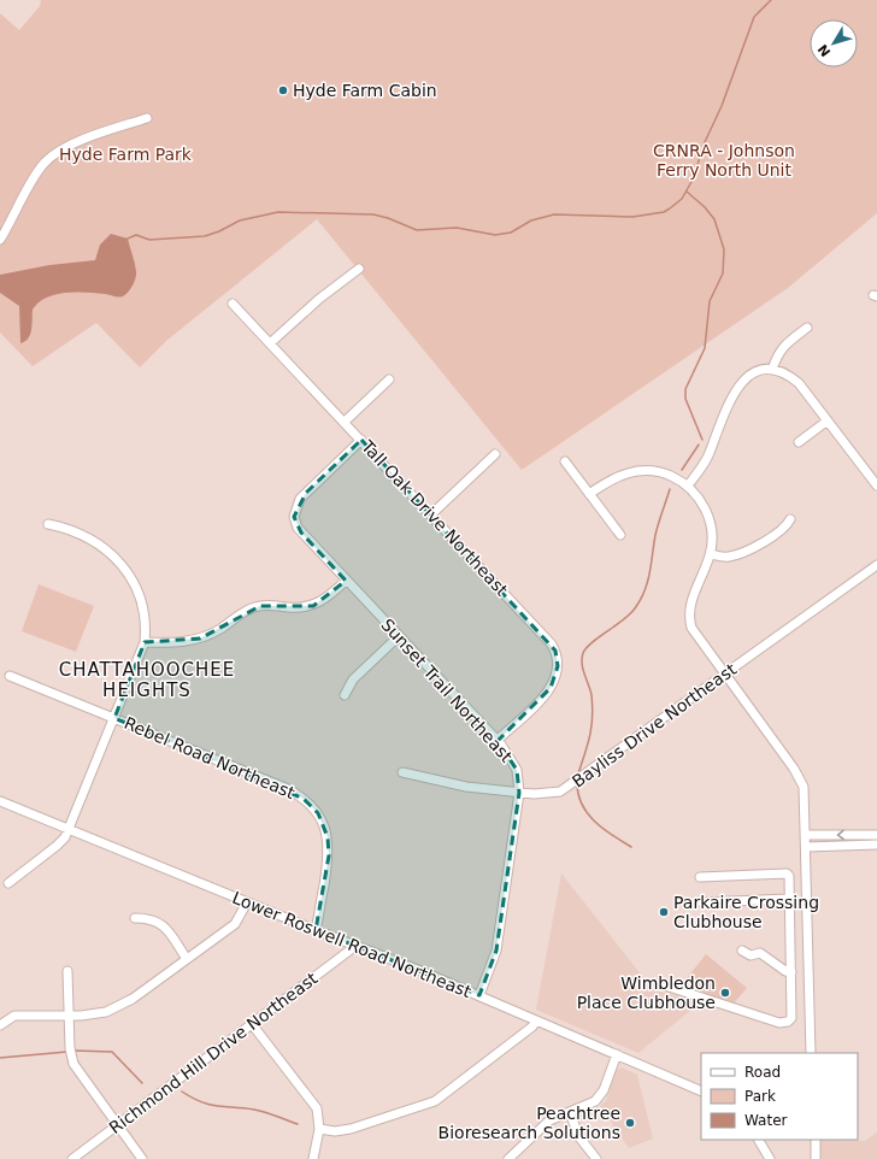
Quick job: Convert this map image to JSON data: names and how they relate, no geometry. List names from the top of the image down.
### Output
{
  "streets": {
    "street": [
      "Tall Oak Drive Northeast",
      "Sunset Trail Northeast",
      "Bayliss Drive Northeast",
      "Rebel Road Northeast",
      "Lower Roswell Road Northeast",
      "Richmond Hill Drive Northeast"
    ]
  },
  "crossings": [
    ["Tall Oak Drive Northeast", "Sunset Trail Northeast"],
    ["Sunset Trail Northeast", "Bayliss Drive Northeast"],
    ["Sunset Trail Northeast", "Lower Roswell Road Northeast"],
    ["Rebel Road Northeast", "Lower Roswell Road Northeast"],
    ["Lower Roswell Road Northeast", "Richmond Hill Drive Northeast"]
  ],
  "districts": ["CHATTAHOOCHEE HEIGHTS"],
  "parks": ["CRNRA - Johnson Ferry North Unit", "Hyde Farm Park"],
  "places": [
    "Hyde Farm Cabin",
    "Parkaire Crossing Clubhouse",
    "Wimbledon Place Clubhouse",
    "Peachtree Bioresearch Solutions"
  ],
  "legend": ["Road", "Park", "Water"],
  "north": "bottom left"
}
